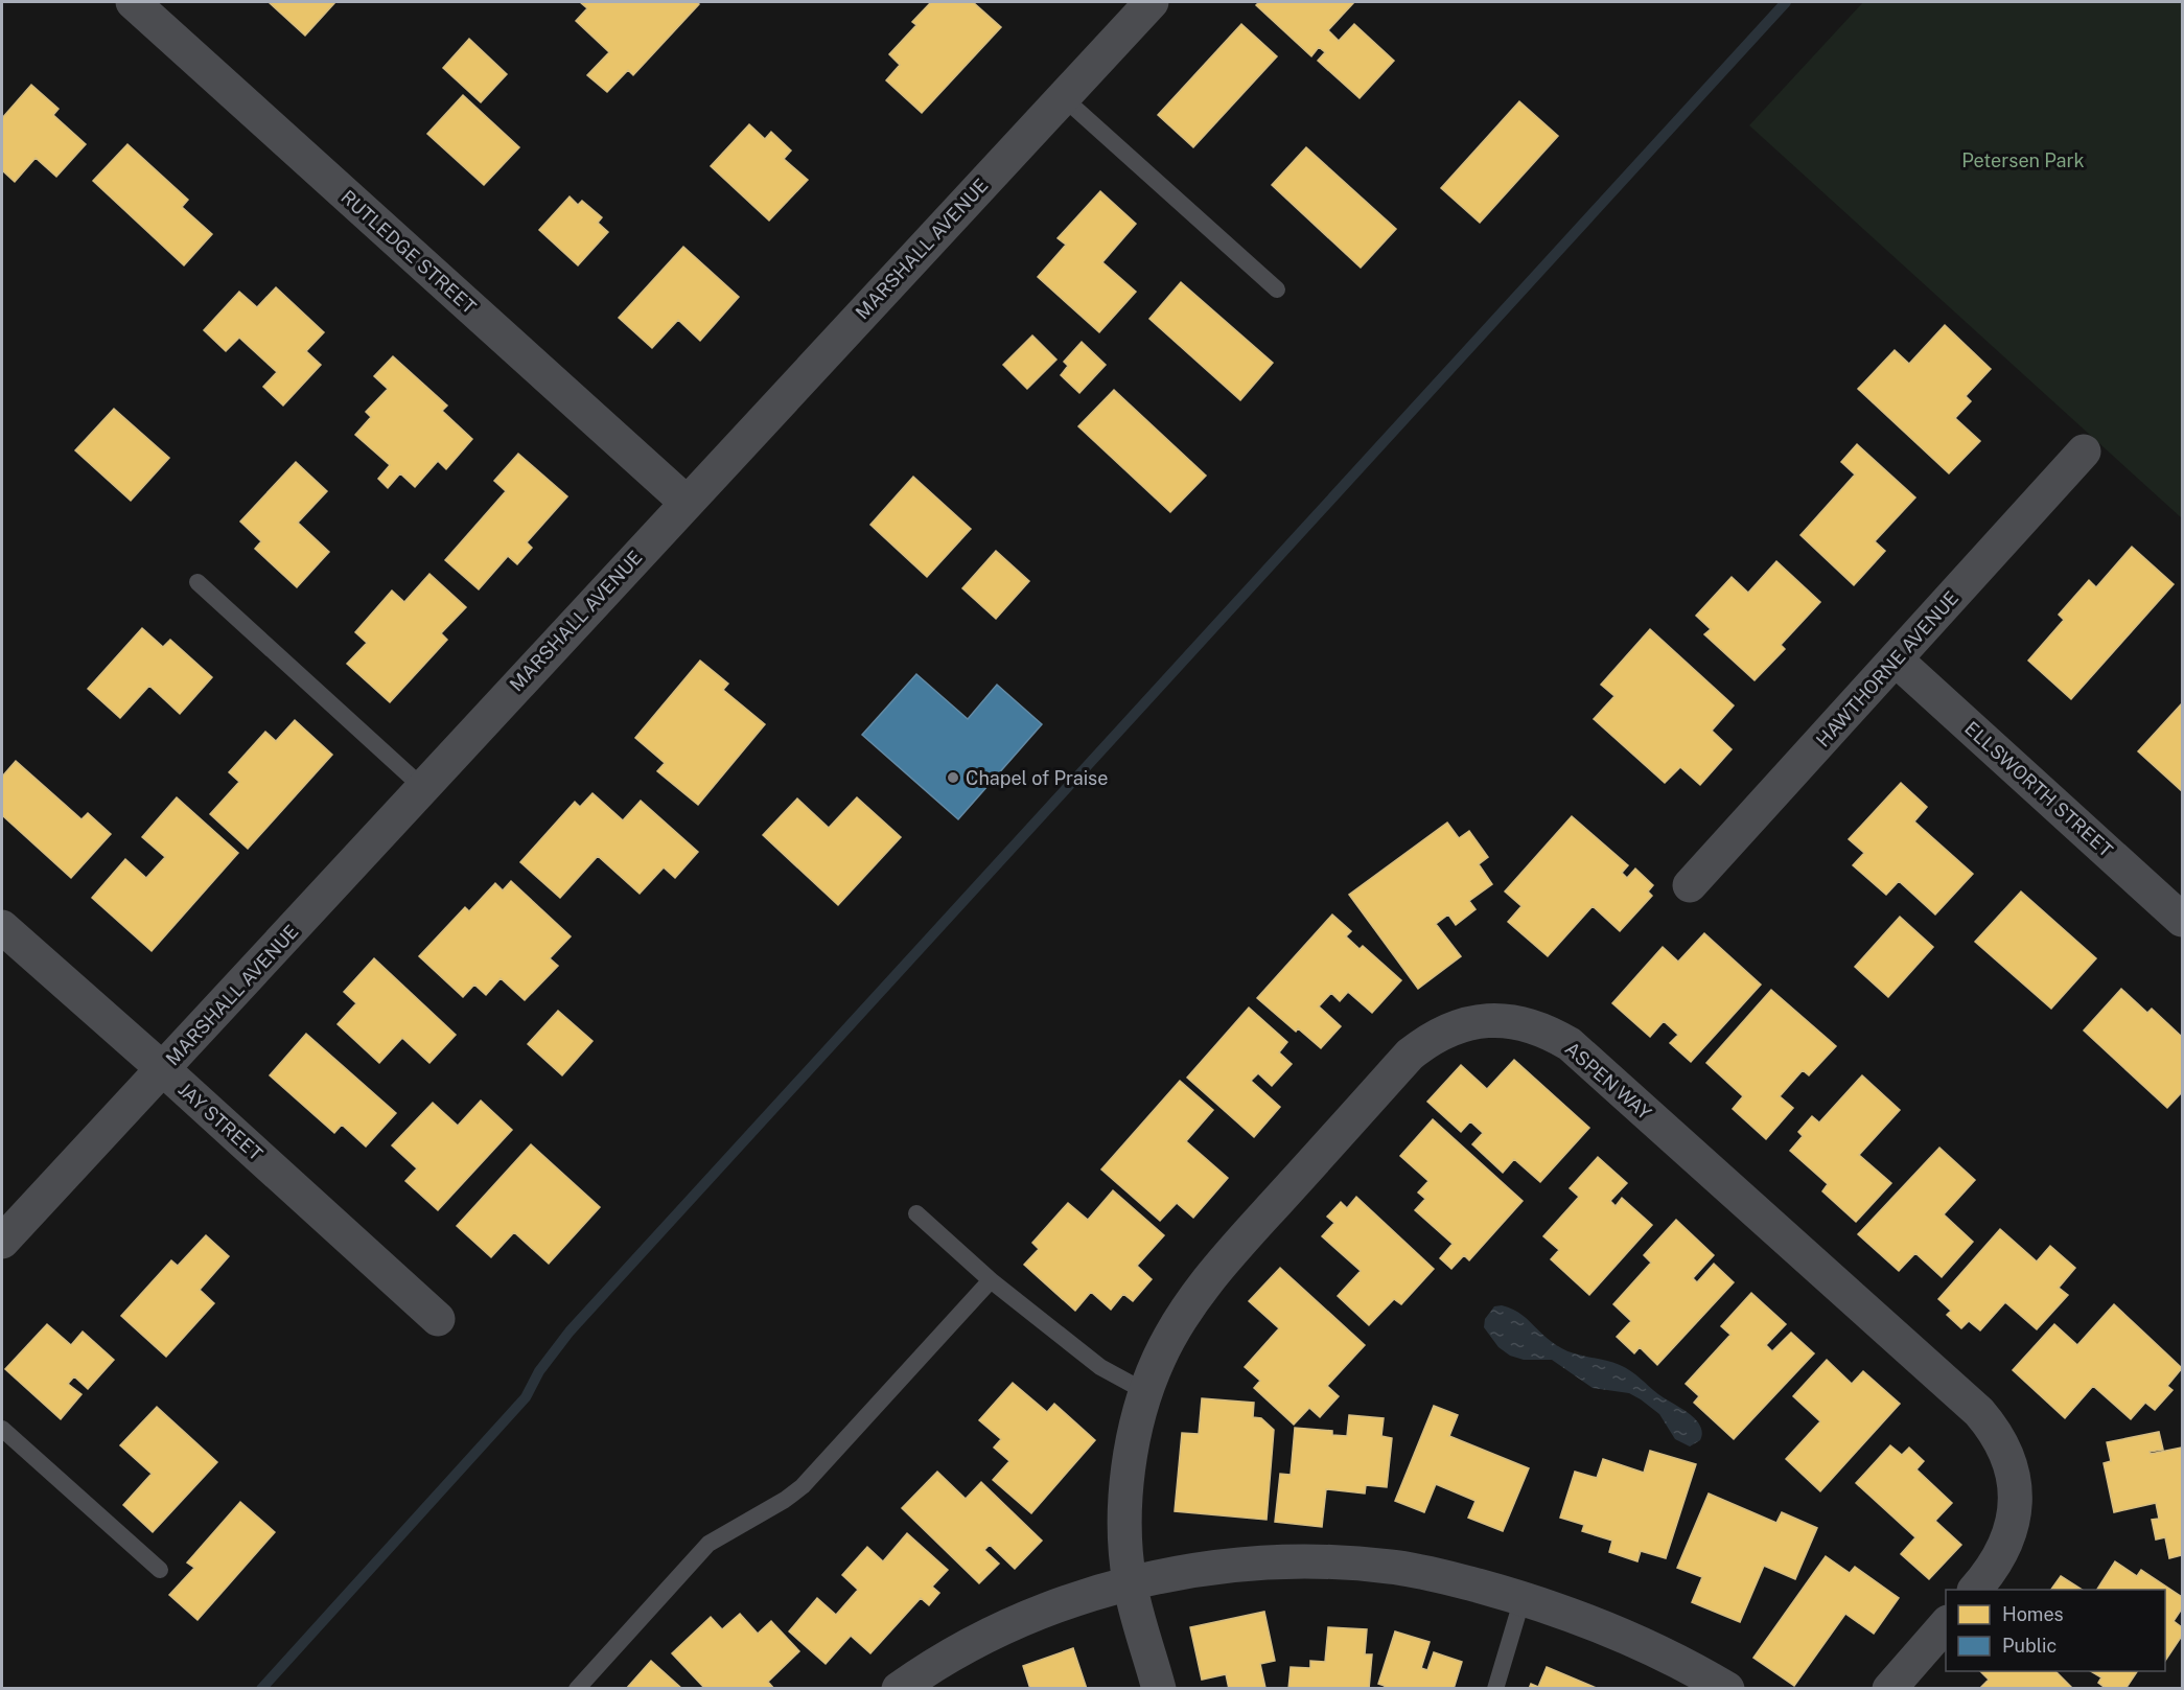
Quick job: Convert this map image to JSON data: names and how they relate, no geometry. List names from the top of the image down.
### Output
{
  "streets": {
    "street": [
      "MARSHALL AVENUE",
      "RUTLEDGE STREET",
      "HAWTHORNE AVENUE",
      "ELLSWORTH STREET",
      "ASPEN WAY",
      "JAY STREET"
    ]
  },
  "crossings": [
    ["MARSHALL AVENUE", "RUTLEDGE STREET"],
    ["MARSHALL AVENUE", "JAY STREET"],
    ["HAWTHORNE AVENUE", "ELLSWORTH STREET"]
  ],
  "parks": ["Petersen Park"],
  "places": ["Chapel of Praise"],
  "legend": ["Homes", "Public"]
}
